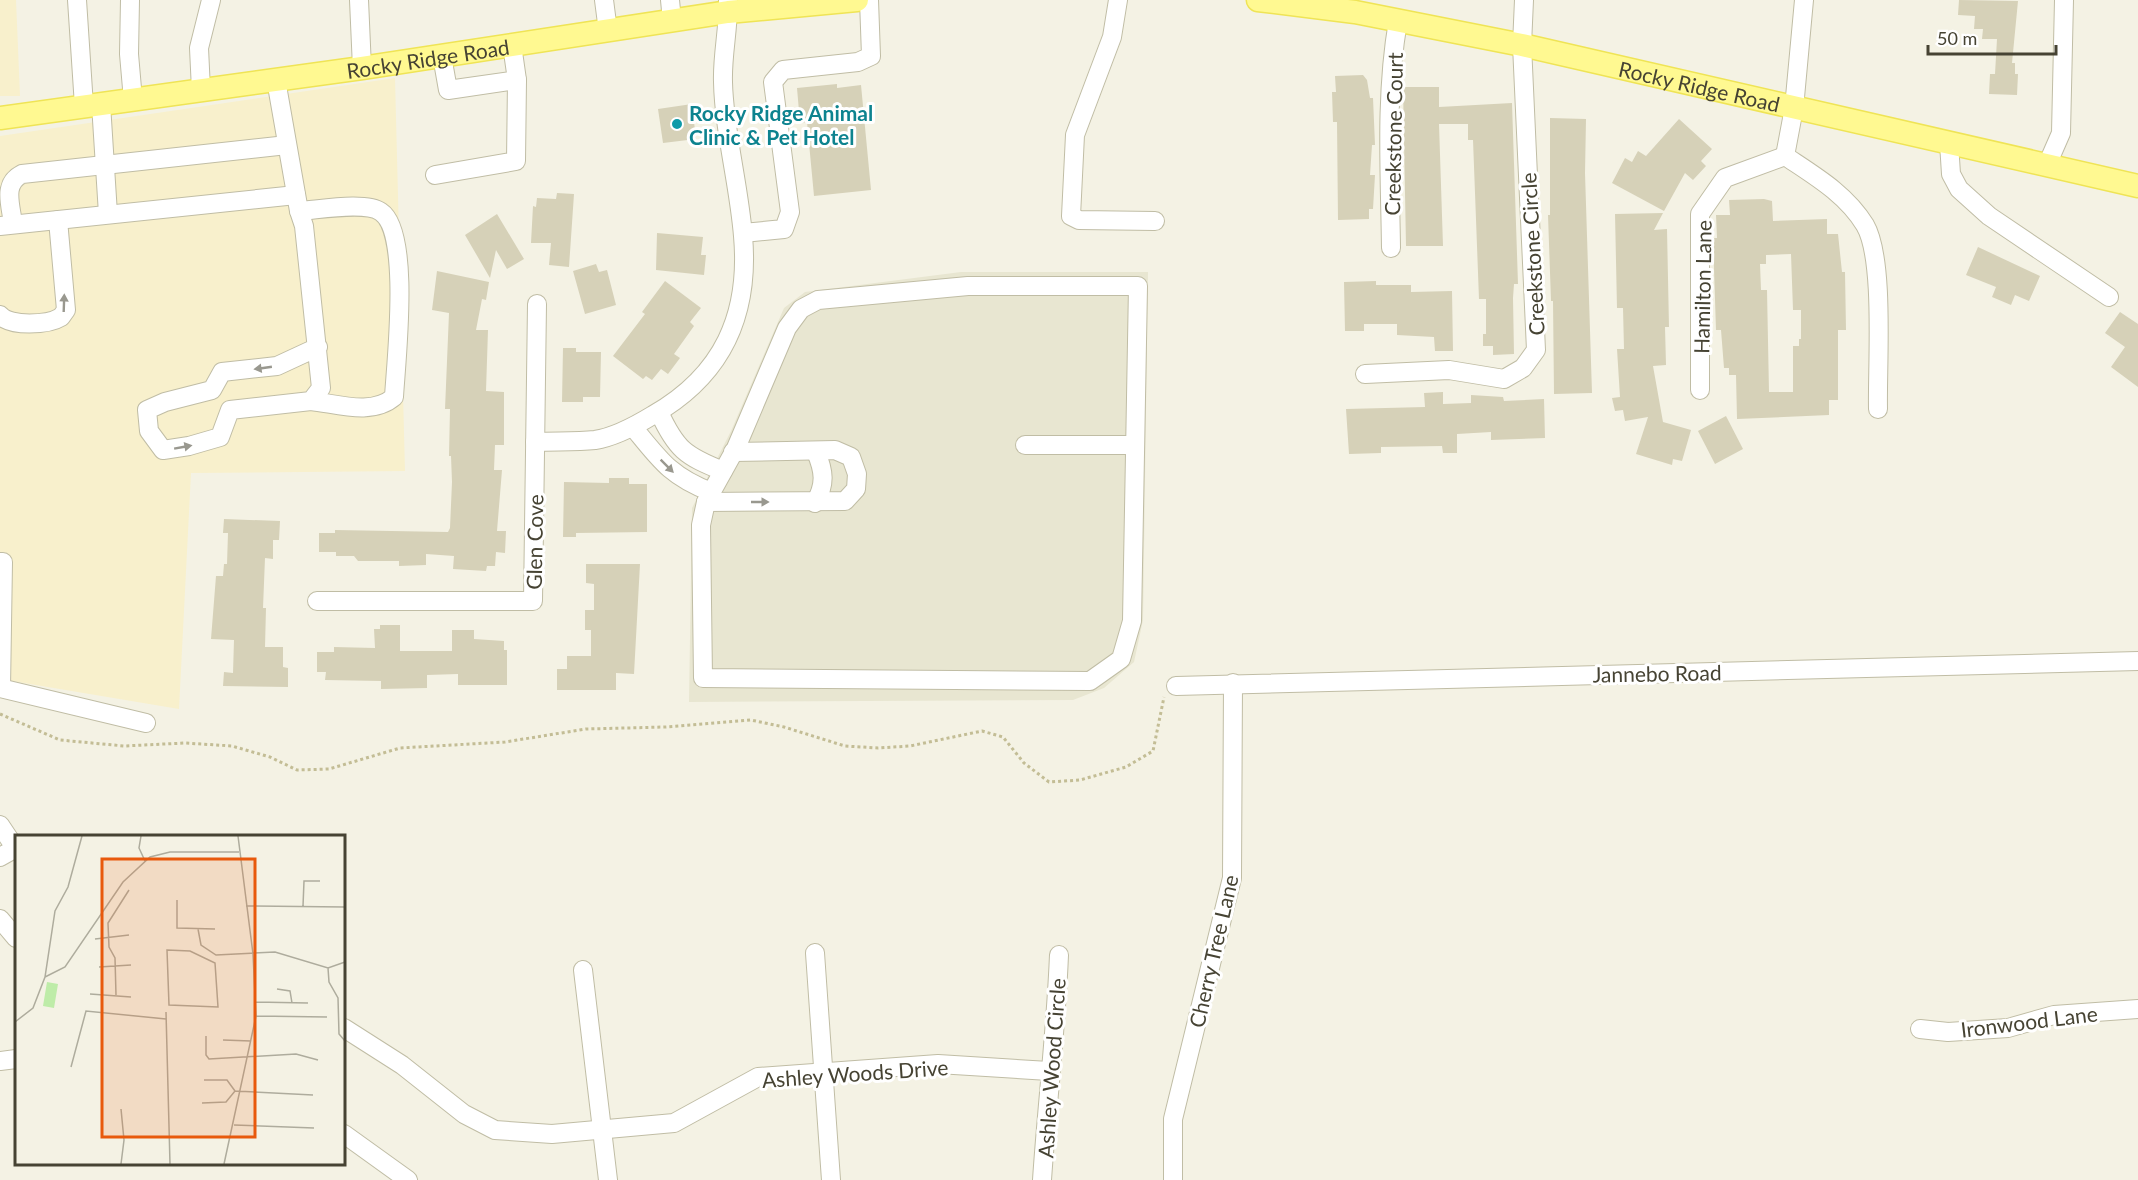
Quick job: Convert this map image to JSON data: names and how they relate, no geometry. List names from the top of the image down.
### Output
{
  "streets": {
    "main road": ["Rocky Ridge Road"],
    "street": [
      "Creekstone Court",
      "Creekstone Circle",
      "Hamilton Lane",
      "Glen Cove",
      "Jannebo Road",
      "Cherry Tree Lane",
      "Ironwood Lane",
      "Ashley Wood Circle",
      "Ashley Woods Drive"
    ]
  },
  "crossings": [
    ["Rocky Ridge Road", "Creekstone Court"],
    ["Rocky Ridge Road", "Creekstone Circle"],
    ["Jannebo Road", "Cherry Tree Lane"],
    ["Ashley Wood Circle", "Ashley Woods Drive"]
  ],
  "places": ["Rocky Ridge Animal Clinic & Pet Hotel"],
  "scale_bar": "50 m"
}
